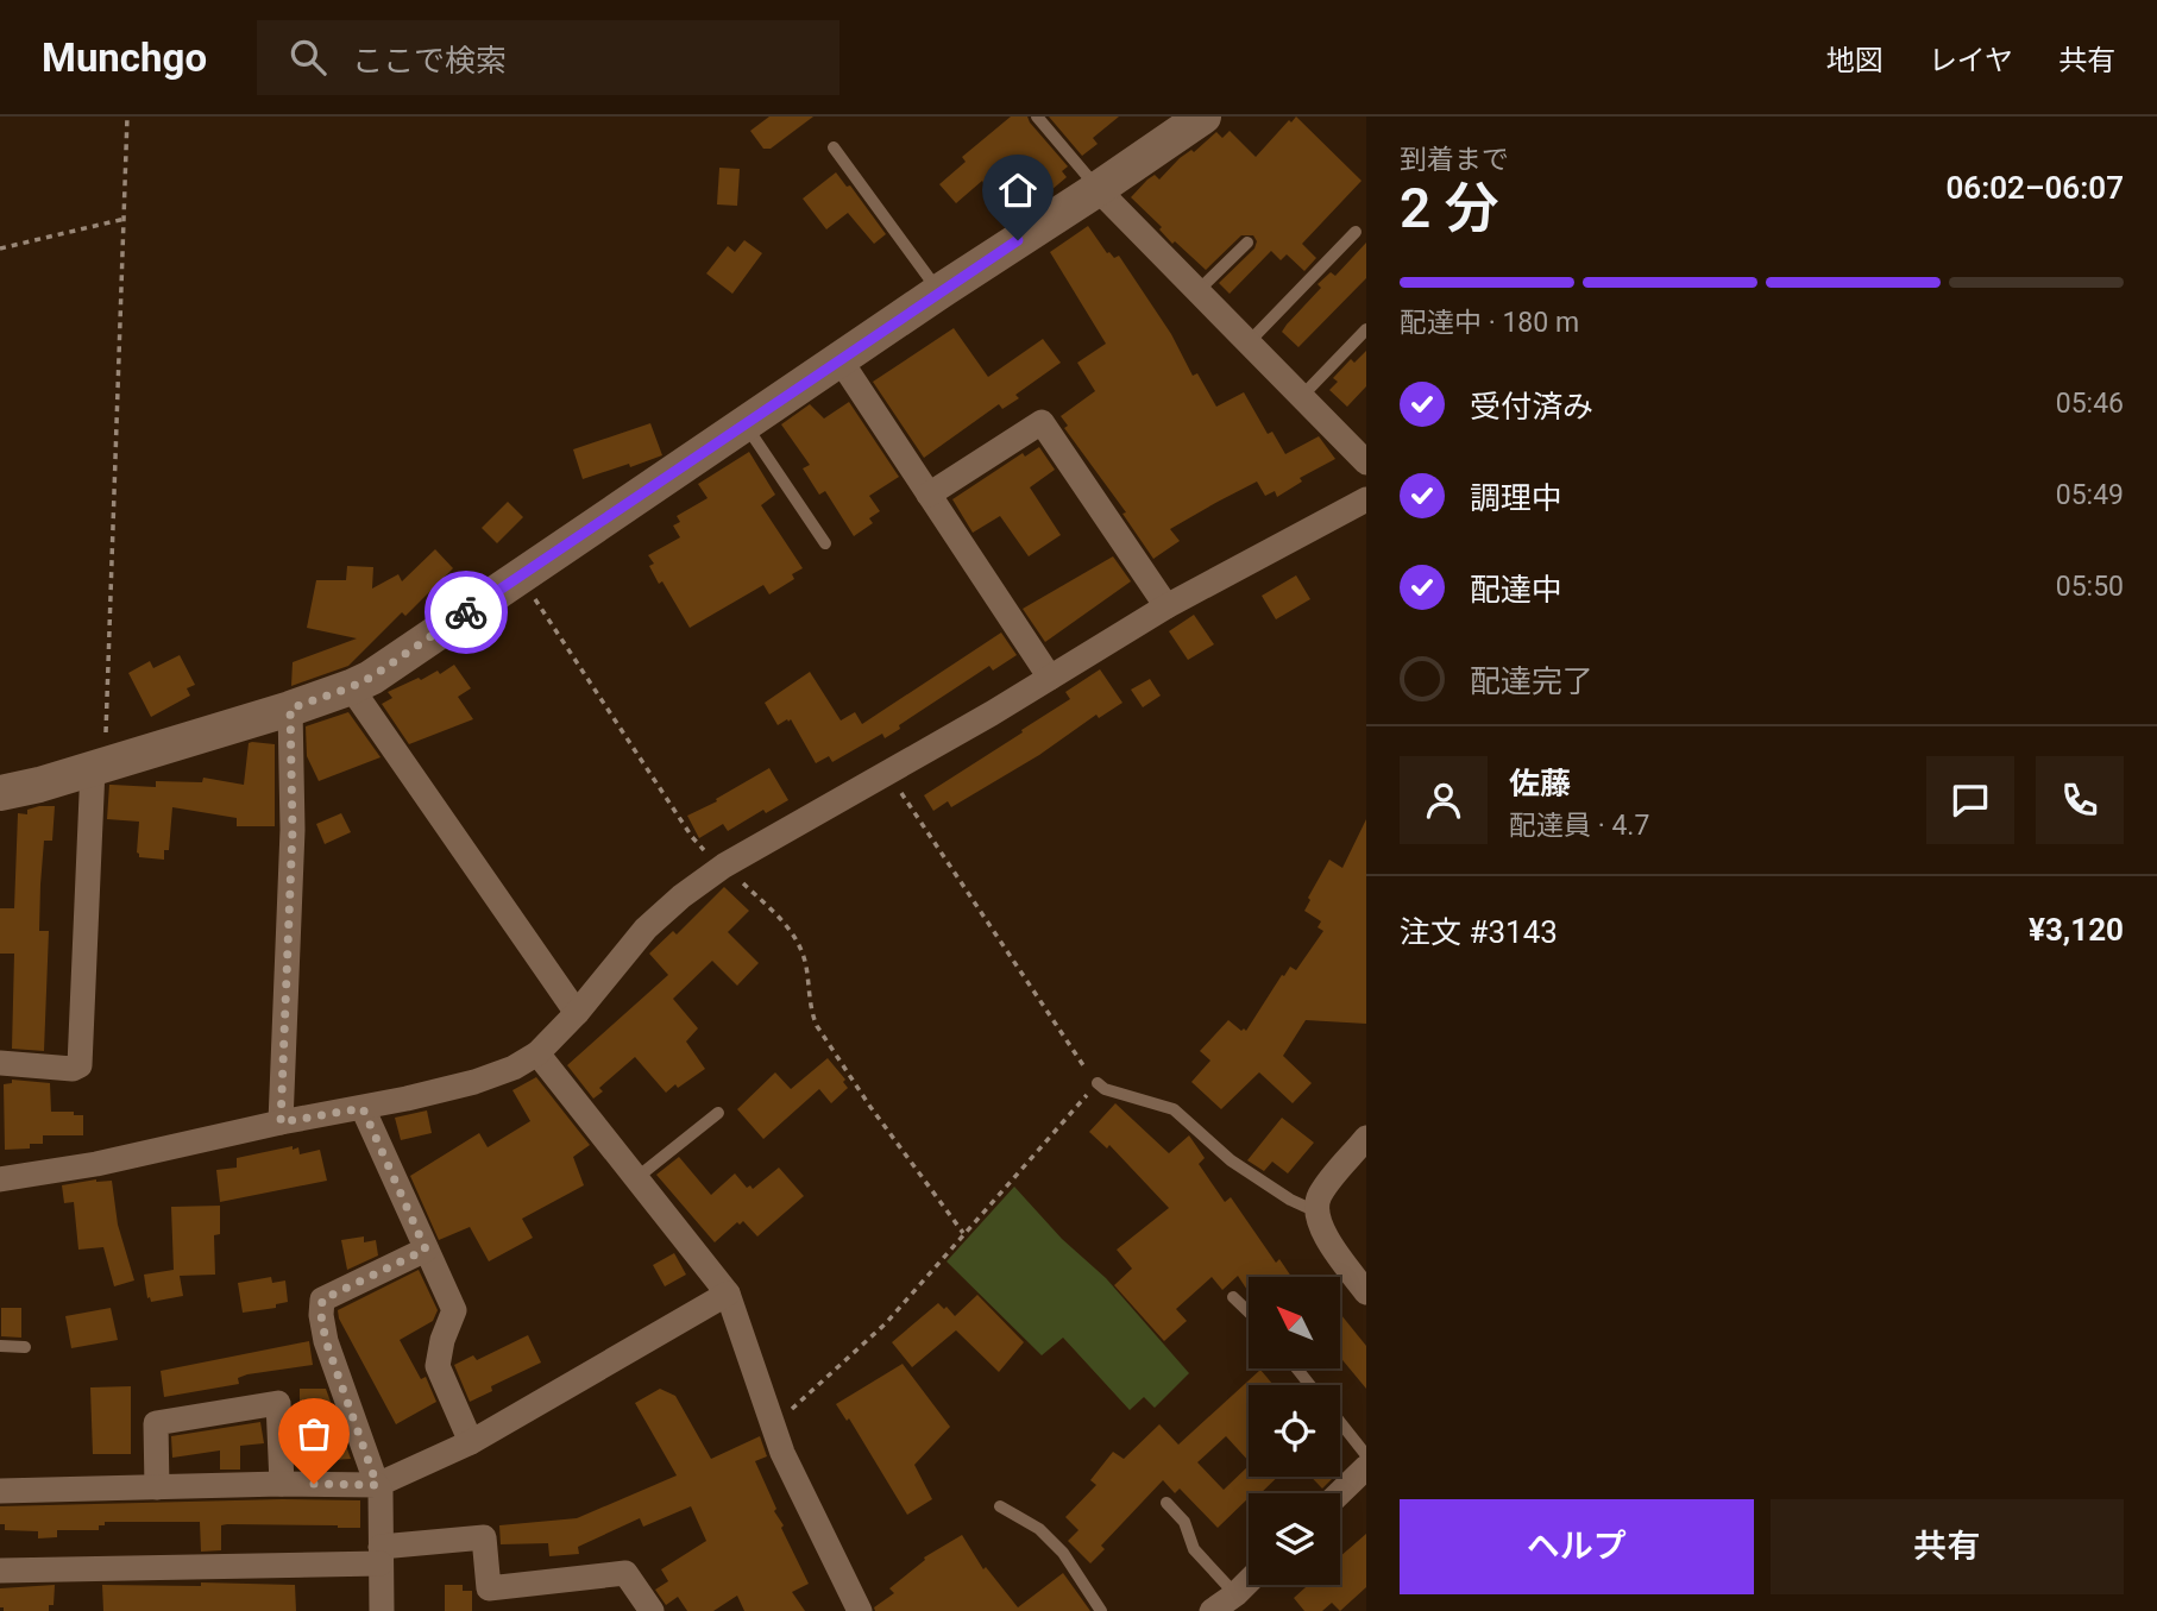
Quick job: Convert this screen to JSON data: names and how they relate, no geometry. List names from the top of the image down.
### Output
{
  "north": "top left",
  "page": {
    "header": "Munchgo",
    "search": "ここで検索",
    "nav": ["地図", "レイヤ", "共有"],
    "heading": ["2 分", "到着まで", "06:02–06:07"],
    "panel": [
      "佐藤",
      "配達員 · 4.7",
      "注文 #3143",
      "¥3,120"
    ],
    "bar": "配達中 · 180 m",
    "list": [
      ["受付済み", "05:46"],
      ["調理中", "05:49"],
      ["配達中", "05:50"],
      "配達完了"
    ],
    "buttons": ["ヘルプ", "共有"]
  }
}
